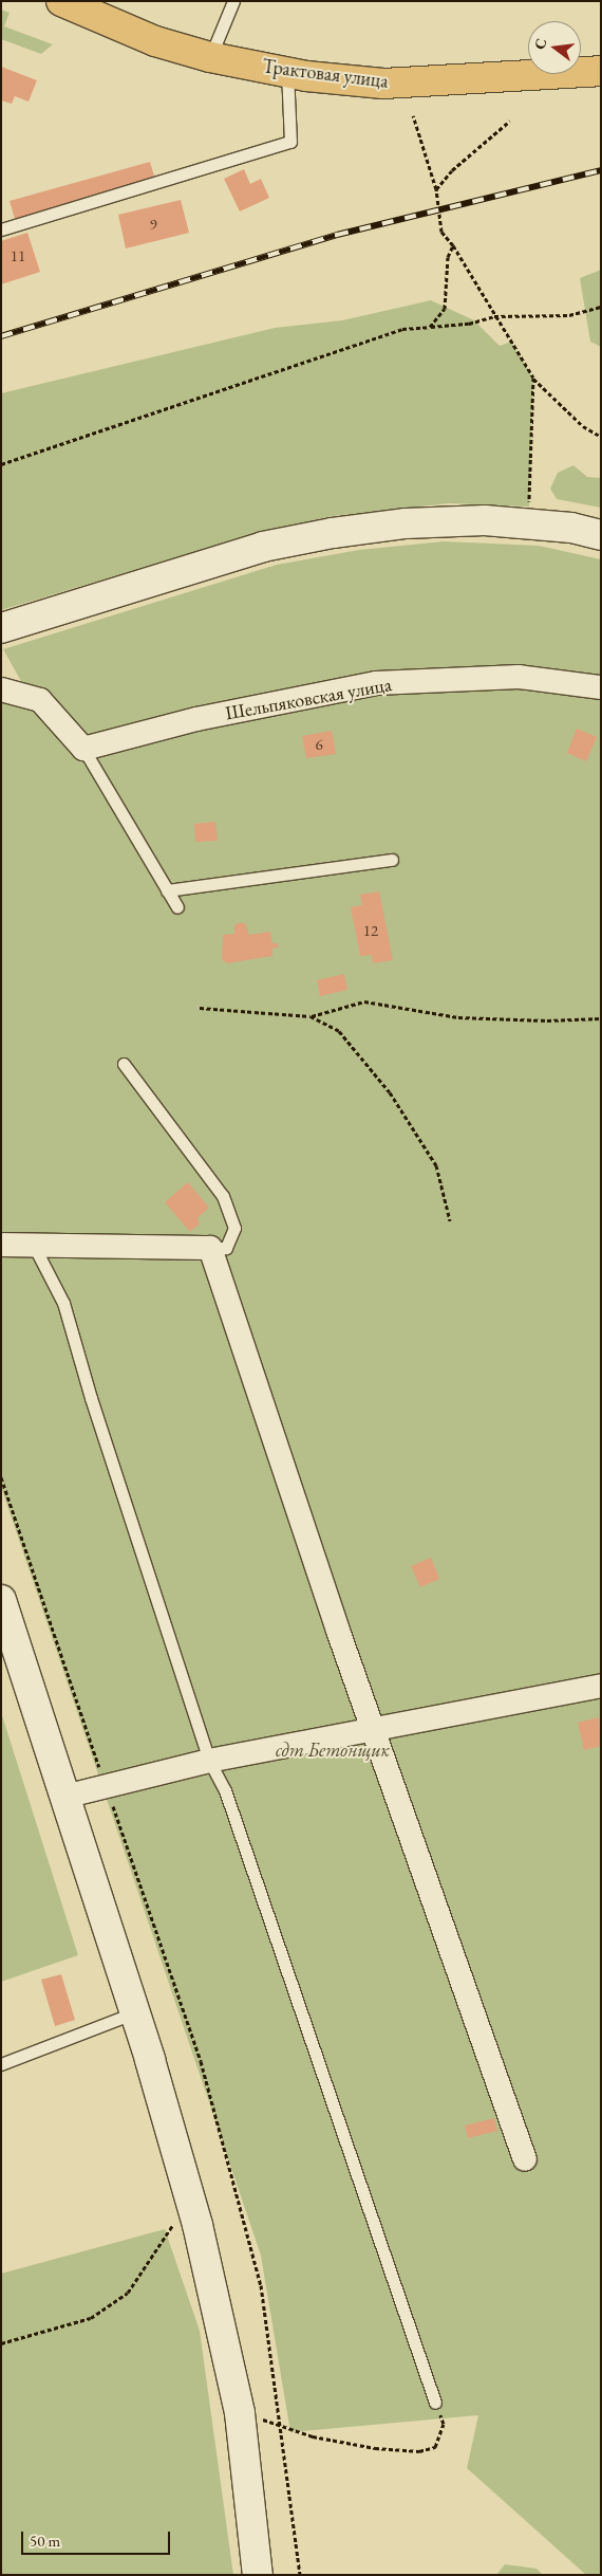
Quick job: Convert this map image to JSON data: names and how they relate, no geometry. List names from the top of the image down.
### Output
{
  "streets": {
    "main road": ["Трактовая улица"],
    "street": ["Шельпяковская улица"]
  },
  "parks": ["сдт Бетонщик"],
  "house_numbers": [
    "9",
    "11",
    "6",
    "12"
  ],
  "scale_bar": "50 m",
  "north": "left"
}
